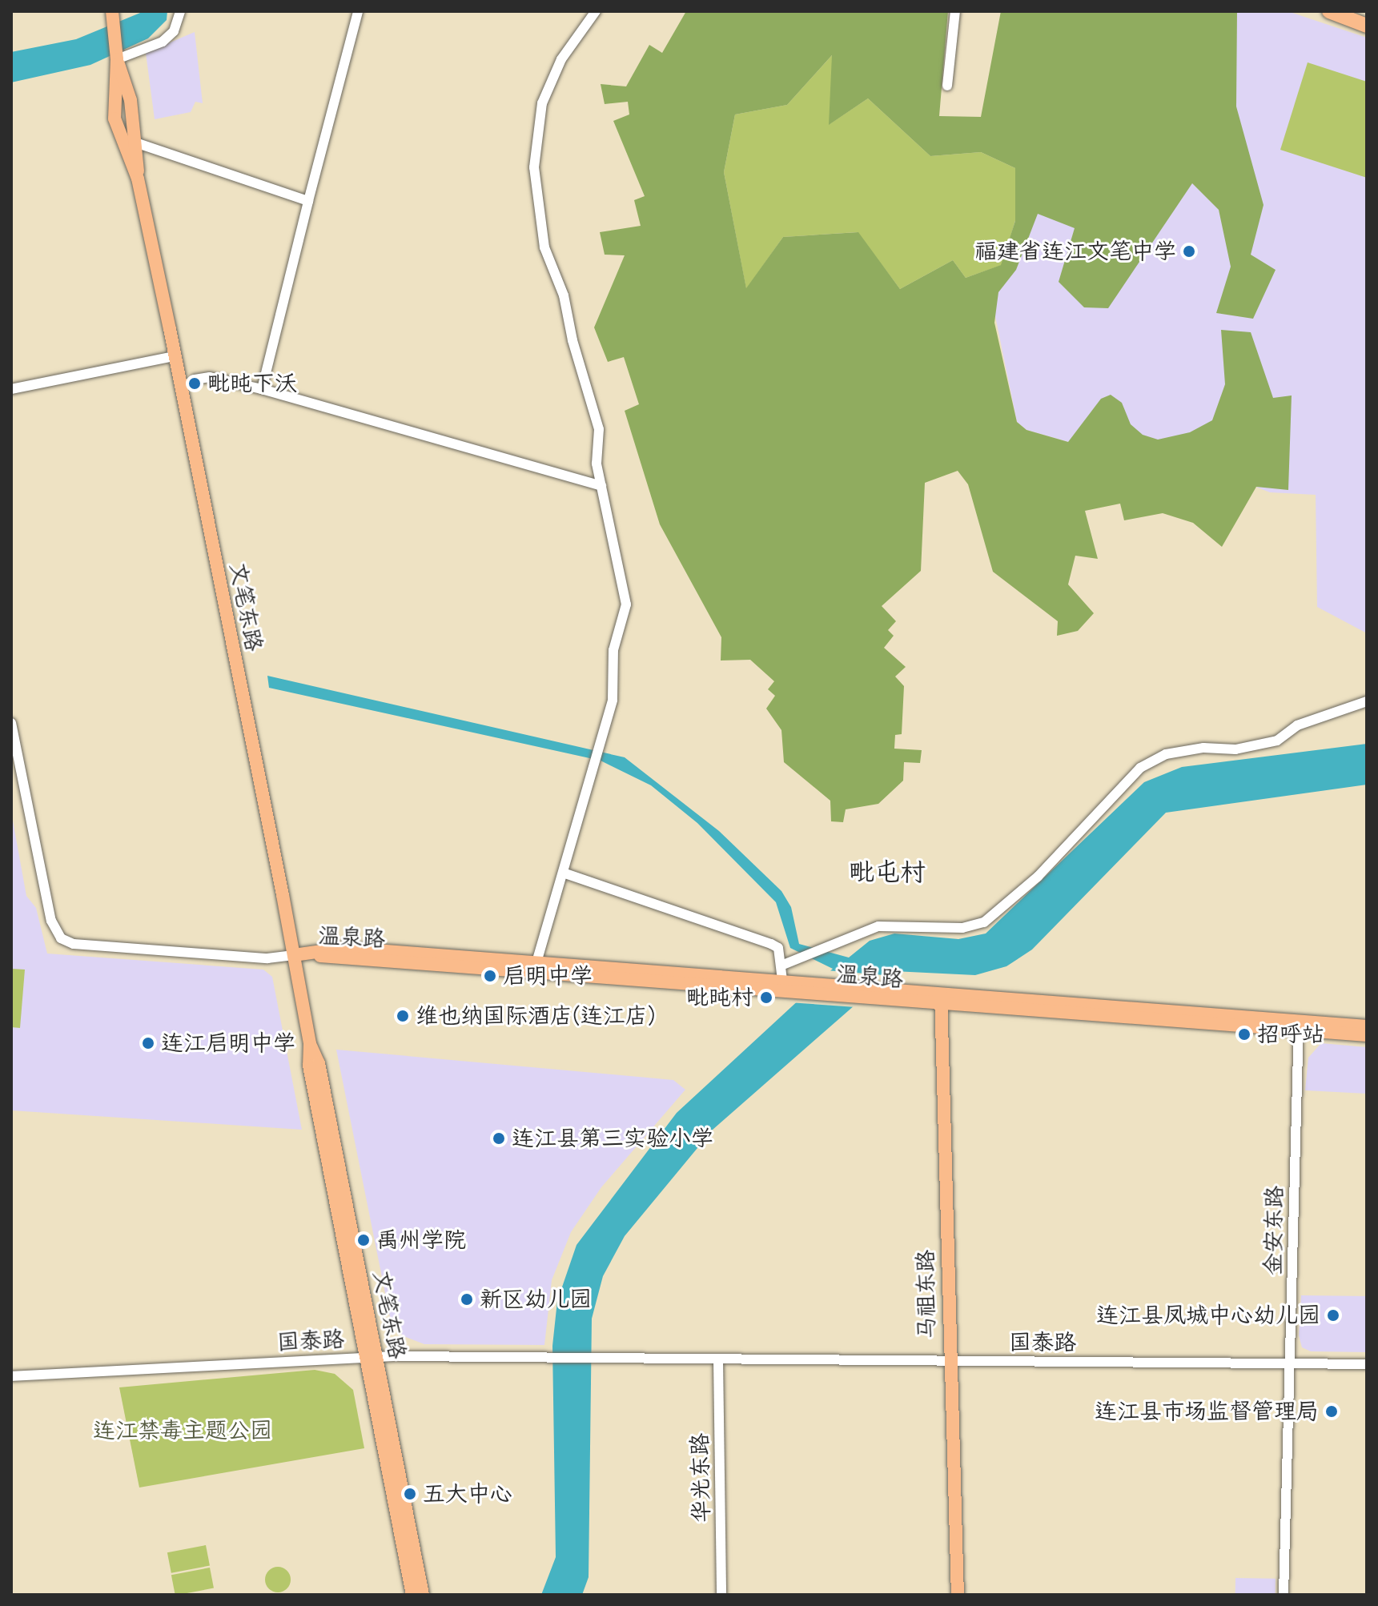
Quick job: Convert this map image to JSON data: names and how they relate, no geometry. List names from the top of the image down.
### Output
{
  "streets": {
    "main road": ["文笔东路", "温泉路", "马祖东路"],
    "street": ["金安东路", "国泰路", "华光东路"]
  },
  "crossings": [
    ["文笔东路", "温泉路"],
    ["文笔东路", "国泰路"],
    ["温泉路", "金安东路"],
    ["温泉路", "马祖东路"],
    ["金安东路", "国泰路"],
    ["马祖东路", "国泰路"],
    ["国泰路", "华光东路"]
  ],
  "districts": ["毗屯村"],
  "parks": ["连江禁毒主题公园"],
  "places": [
    "福建省连江文笔中学",
    "毗旽下沃",
    "启明中学",
    "毗旽村",
    "维也纳国际酒店(连江店)",
    "招呼站",
    "连江启明中学",
    "连江县第三实验小学",
    "禹州学院",
    "新区幼儿园",
    "连江县凤城中心幼儿园",
    "连江县市场监督管理局",
    "五大中心"
  ]
}
